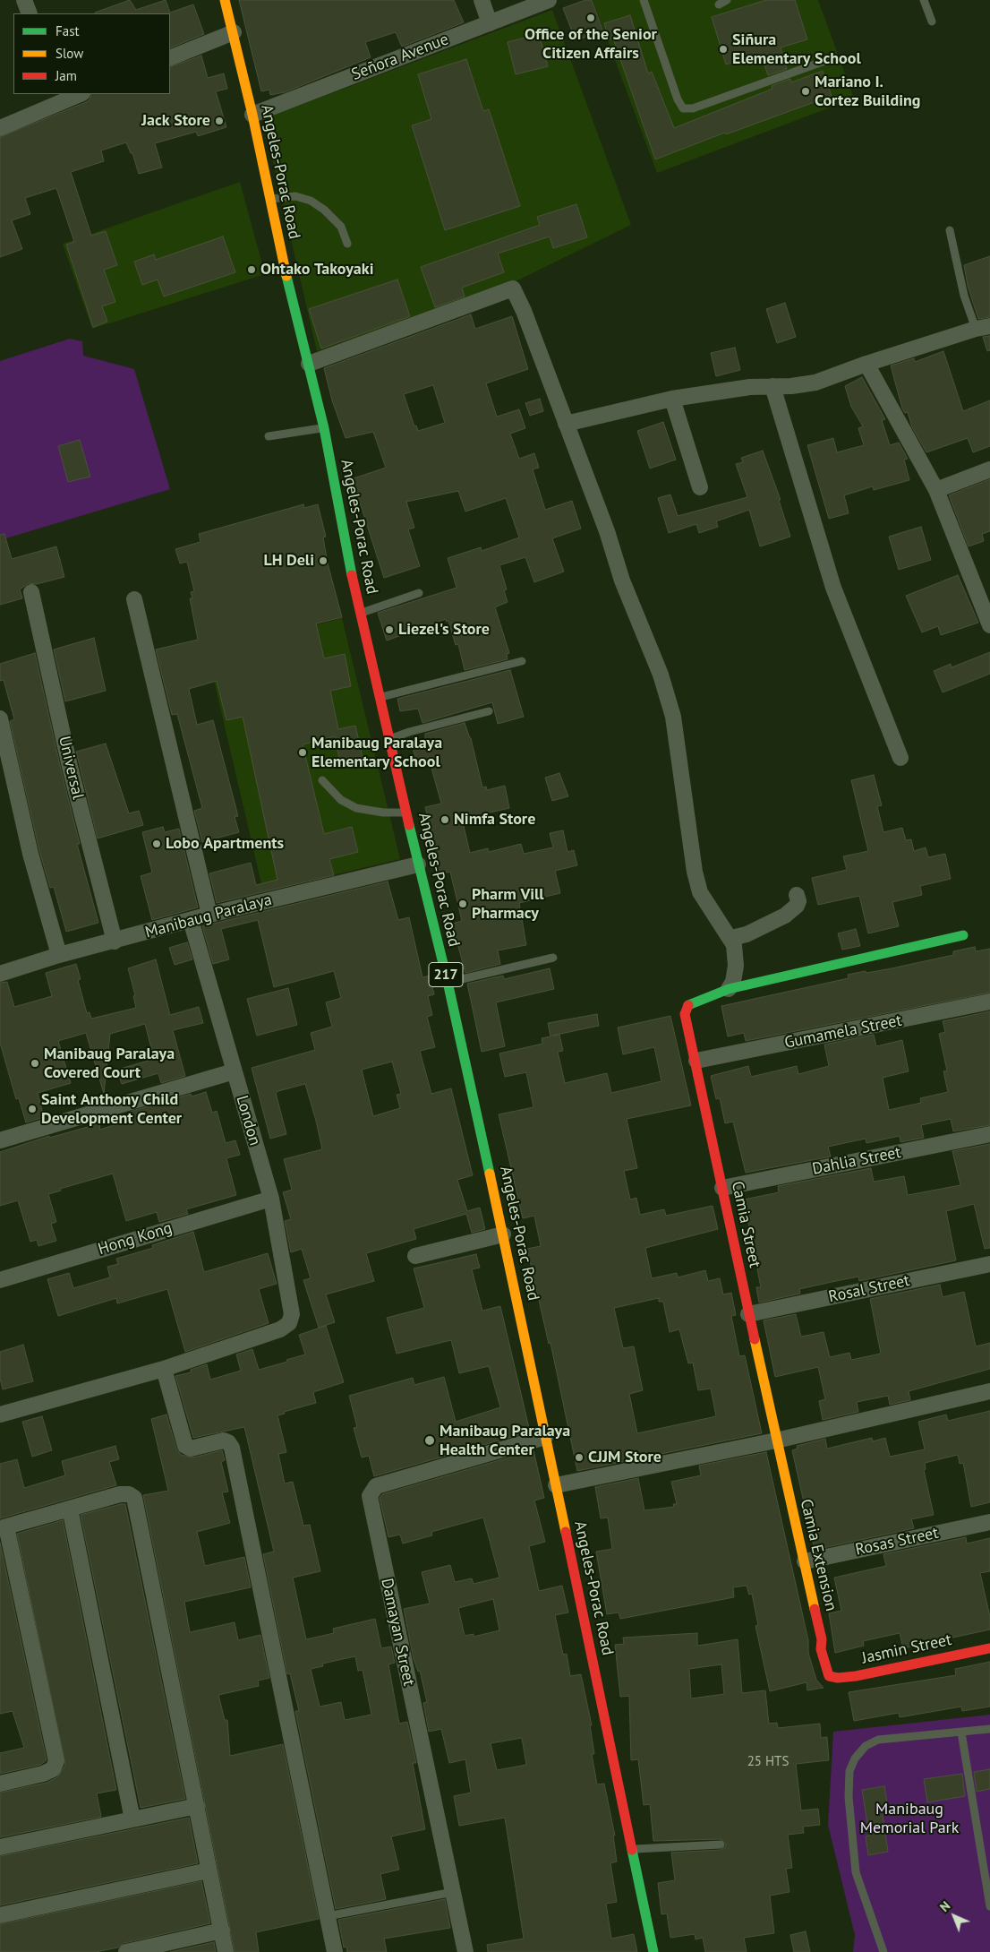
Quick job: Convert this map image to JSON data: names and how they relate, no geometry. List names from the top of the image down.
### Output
{
  "streets": {
    "main road": [
      "Angeles-Porac Road",
      "217",
      "Camia Street",
      "Camia Extension",
      "Jasmin Street"
    ],
    "street": [
      "Señora Avenue",
      "Universal",
      "Manibaug Paralaya",
      "Gumamela Street",
      "London",
      "Dahlia Street",
      "Hong Kong",
      "Rosal Street",
      "Rosas Street",
      "Damayan Street"
    ]
  },
  "crossings": [
    ["Señora Avenue", "Angeles-Porac Road"],
    ["Angeles-Porac Road", "Manibaug Paralaya"],
    ["Angeles-Porac Road", "Damayan Street"],
    ["Universal", "Manibaug Paralaya"],
    ["Manibaug Paralaya", "London"],
    ["Gumamela Street", "Camia Street"],
    ["London", "Hong Kong"],
    ["Dahlia Street", "Camia Street"],
    ["Camia Street", "Rosal Street"],
    ["Camia Street", "Camia Extension"],
    ["Rosas Street", "Camia Extension"],
    ["Camia Extension", "Jasmin Street"]
  ],
  "parks": ["Manibaug Memorial Park"],
  "places": [
    "Office of the Senior Citizen Affairs",
    "Siñura Elementary School",
    "Mariano I. Cortez Building",
    "Jack Store",
    "Ohtako Takoyaki",
    "LH Deli",
    "Liezel's Store",
    "Manibaug Paralaya Elementary School",
    "Nimfa Store",
    "Lobo Apartments",
    "Pharm Vill Pharmacy",
    "Manibaug Paralaya Covered Court",
    "Saint Anthony Child Development Center",
    "Manibaug Paralaya Health Center",
    "CJJM Store"
  ],
  "house_numbers": ["25 HTS"],
  "legend": ["Fast", "Slow", "Jam"],
  "north": "top left"
}
